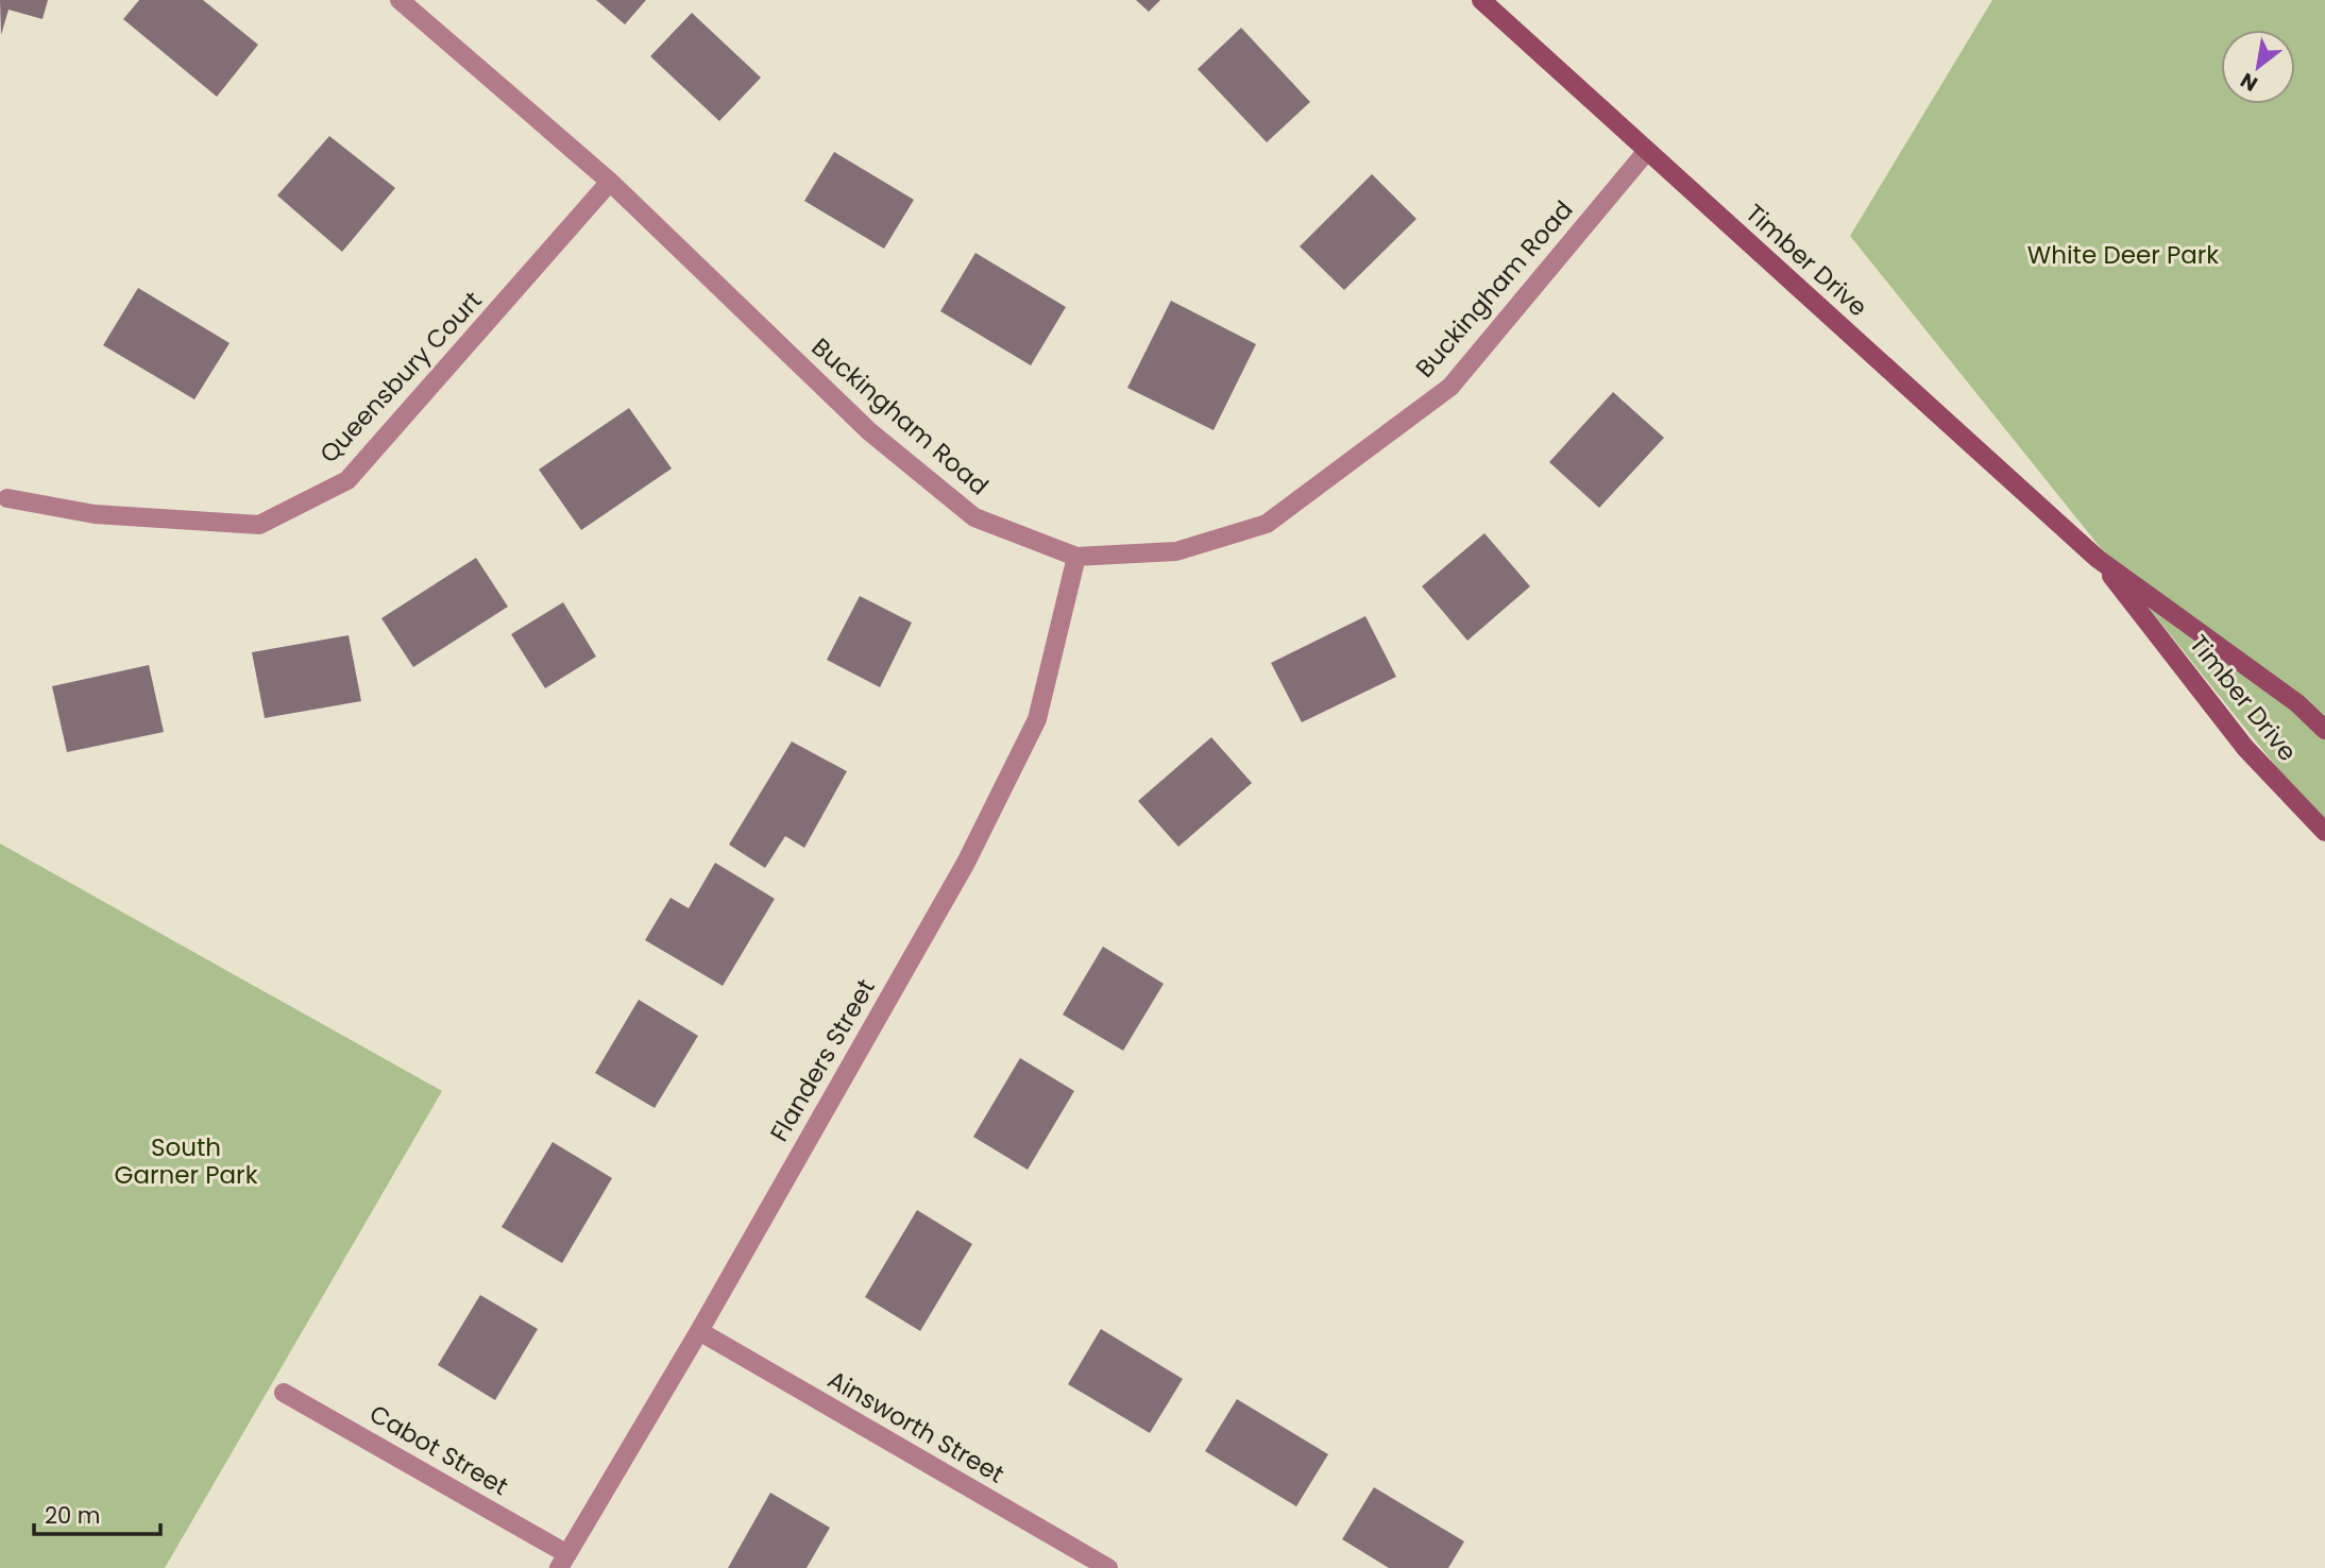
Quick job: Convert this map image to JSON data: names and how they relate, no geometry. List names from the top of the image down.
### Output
{
  "streets": {
    "main road": ["Timber Drive"],
    "street": [
      "Buckingham Road",
      "Queensbury Court",
      "Flanders Street",
      "Ainsworth Street",
      "Cabot Street"
    ]
  },
  "crossings": [
    ["Timber Drive", "Buckingham Road"],
    ["Buckingham Road", "Queensbury Court"],
    ["Buckingham Road", "Flanders Street"],
    ["Flanders Street", "Ainsworth Street"],
    ["Flanders Street", "Cabot Street"]
  ],
  "parks": ["White Deer Park", "South Garner Park"],
  "scale_bar": "20 m",
  "north": "bottom left"
}
